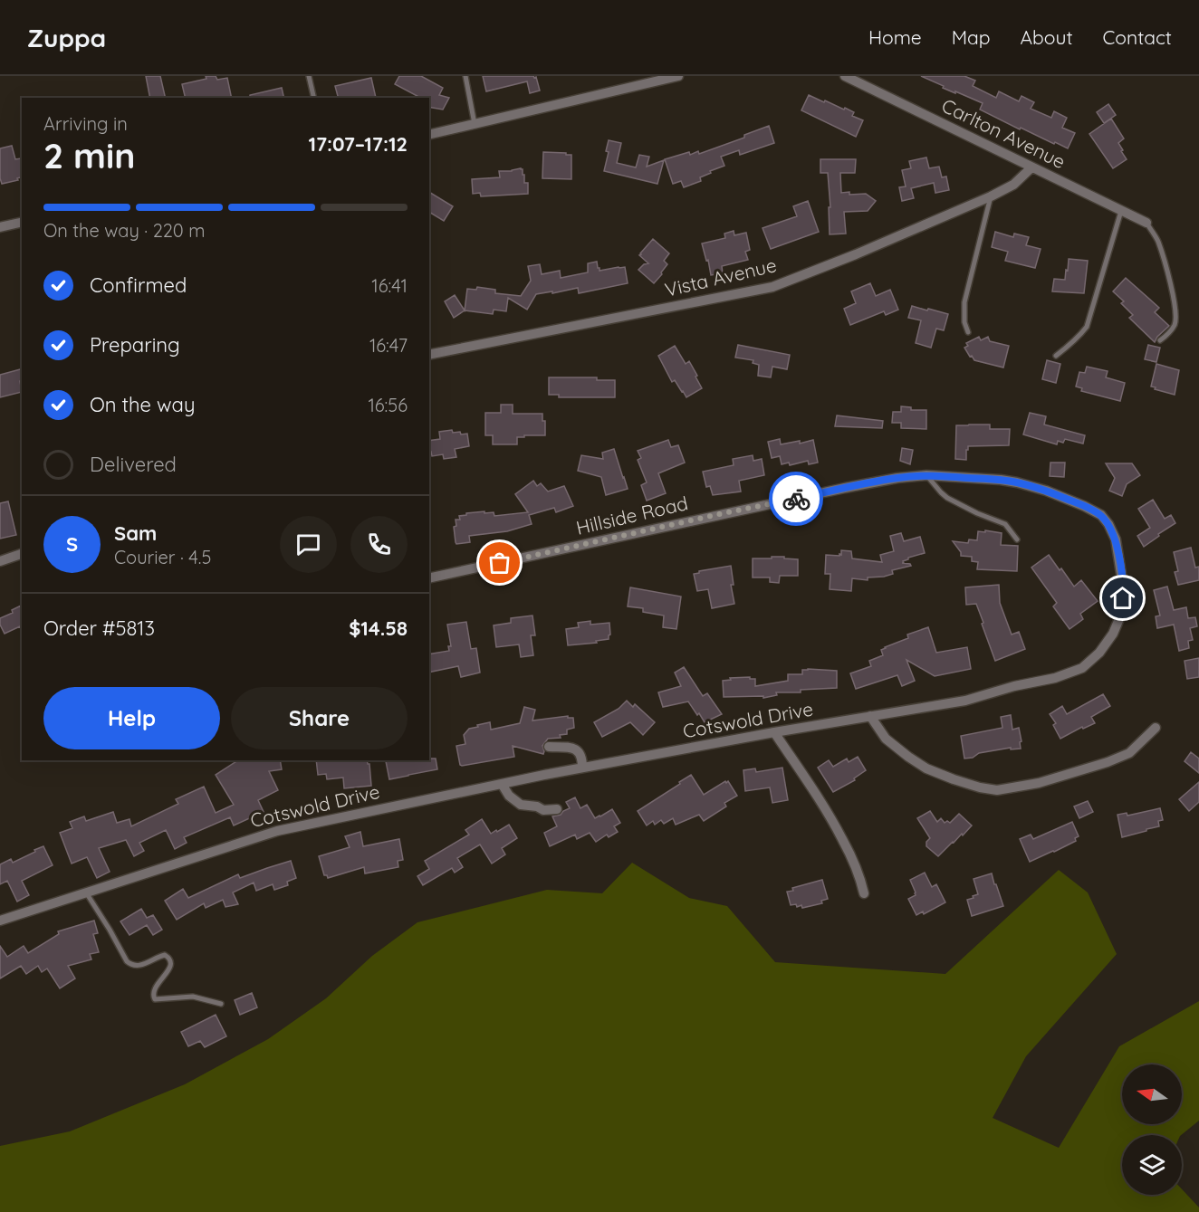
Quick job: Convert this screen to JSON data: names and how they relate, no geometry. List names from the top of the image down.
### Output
{
  "streets": {
    "street": [
      "Carlton Avenue",
      "Vista Avenue",
      "Hillside Road",
      "Cotswold Drive"
    ]
  },
  "crossings": [
    ["Carlton Avenue", "Vista Avenue"],
    ["Hillside Road", "Cotswold Drive"]
  ],
  "north": "left",
  "page": {
    "header": "Zuppa",
    "nav": [
      "Home",
      "Map",
      "About",
      "Contact"
    ],
    "heading": ["2 min", "Arriving in", "17:07–17:12"],
    "panel": [
      "Sam",
      "Courier · 4.5",
      "Order #5813",
      "$14.58"
    ],
    "bar": "On the way · 220 m",
    "list": [
      ["Confirmed", "16:41"],
      ["Preparing", "16:47"],
      ["On the way", "16:56"],
      "Delivered"
    ],
    "round": "S",
    "buttons": ["Help", "Share"]
  }
}
